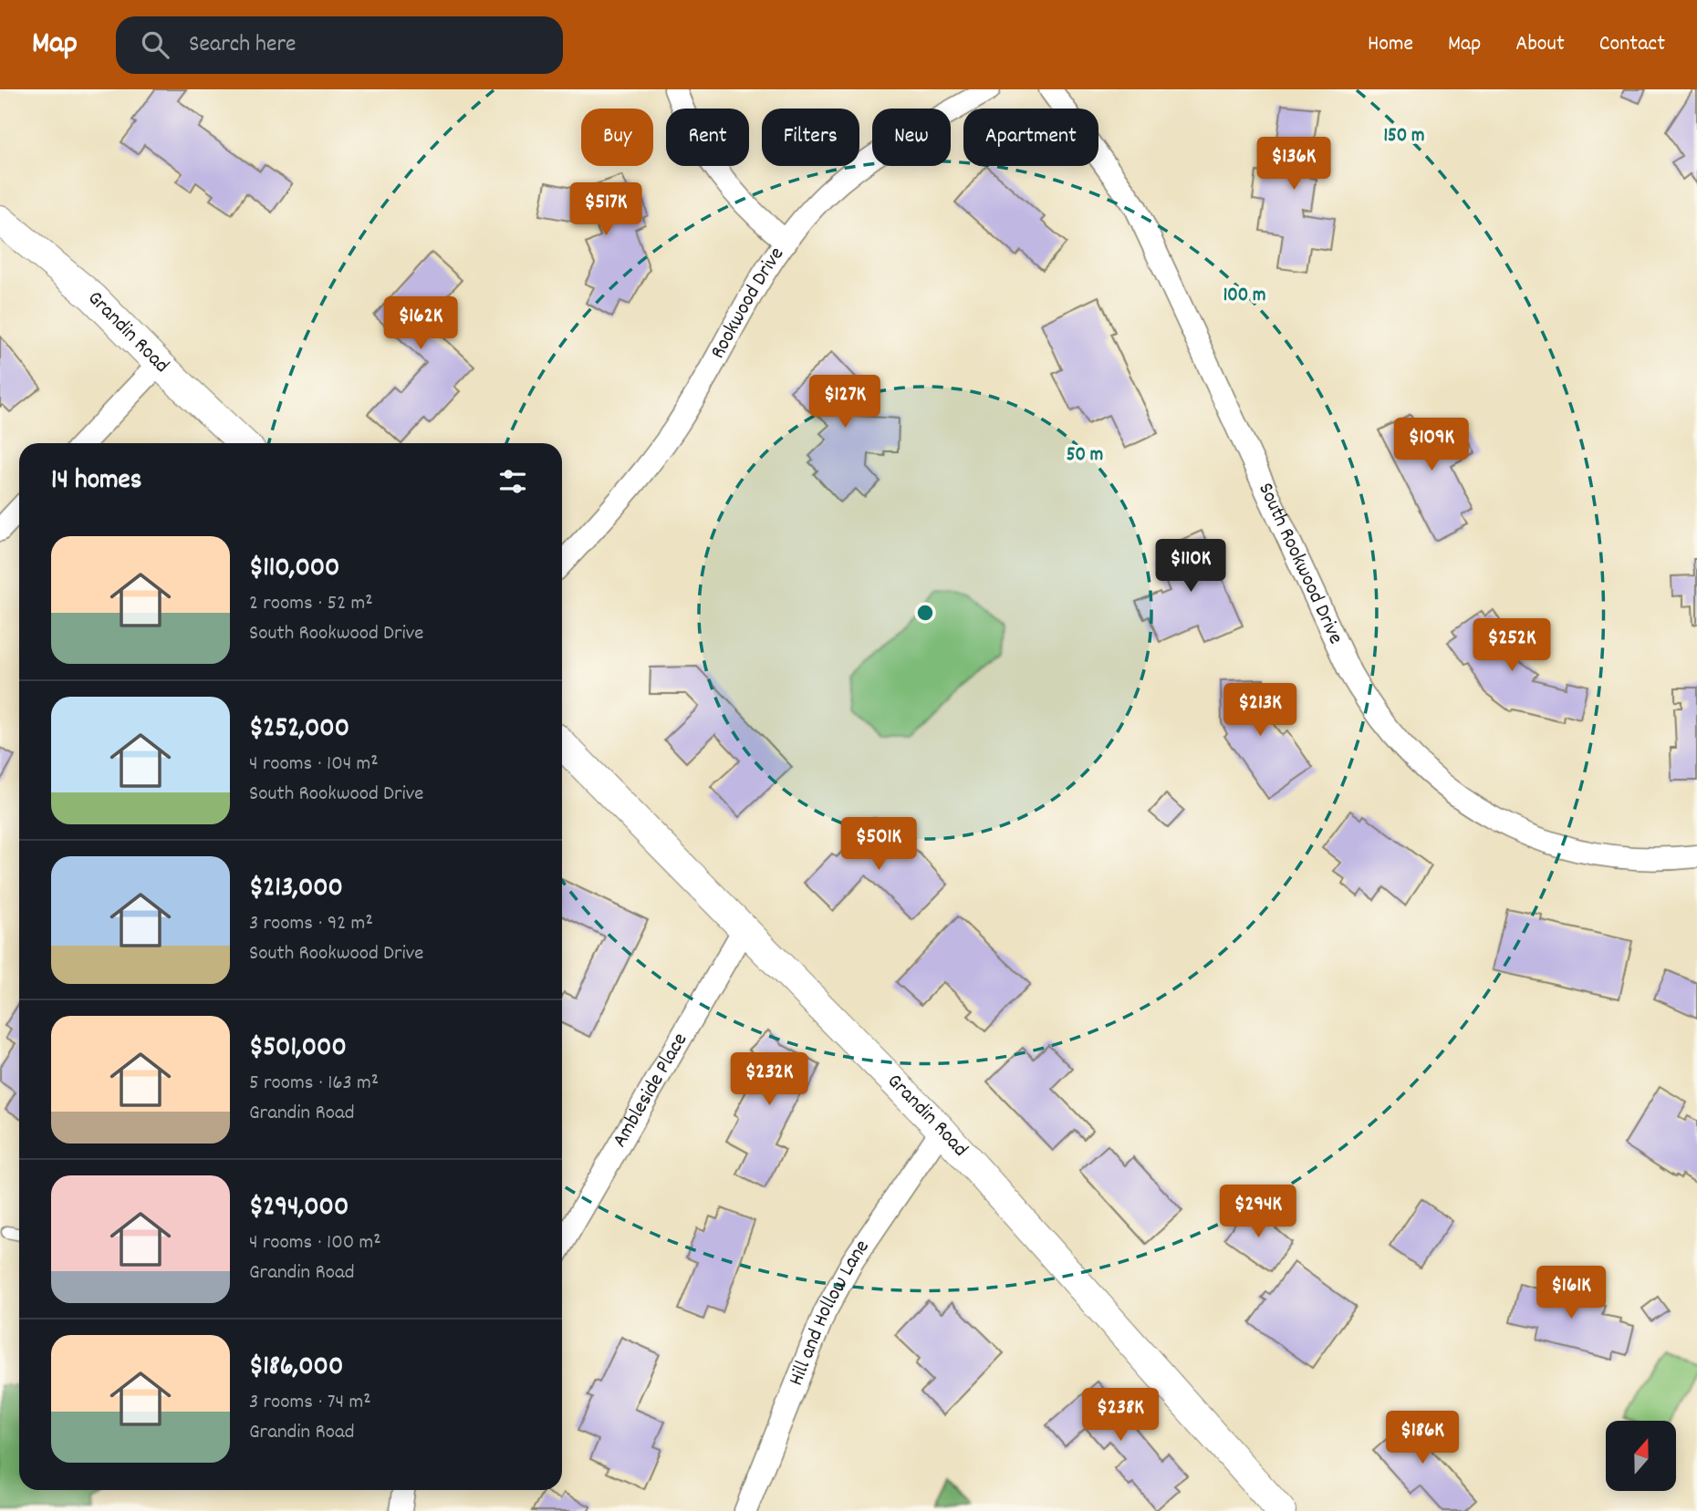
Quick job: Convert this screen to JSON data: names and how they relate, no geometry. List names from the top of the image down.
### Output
{
  "streets": {
    "street": [
      "Rookwood Drive",
      "Grandin Road",
      "South Rookwood Drive",
      "Ambleside Place",
      "Hill and Hollow Lane"
    ]
  },
  "crossings": [
    ["Grandin Road", "Ambleside Place"],
    ["Grandin Road", "Hill and Hollow Lane"]
  ],
  "north": "top",
  "page": {
    "header": "Map",
    "search": "Search here",
    "nav": [
      "Home",
      "Map",
      "About",
      "Contact"
    ],
    "chip": [
      "Buy",
      "Rent",
      "Filters",
      "New",
      "Apartment"
    ],
    "price": [
      "$136K",
      "$517K",
      "$162K",
      "$127K",
      "$109K",
      "$110K",
      "$252K",
      "$213K",
      "$501K",
      "$232K",
      "$294K",
      "$161K",
      "$238K",
      "$186K"
    ],
    "heading": "14 homes",
    "list": [
      {
        "name": "$110,000",
        "note": "2 rooms · 52 m² · South Rookwood Drive"
      },
      {
        "name": "$252,000",
        "note": "4 rooms · 104 m² · South Rookwood Drive"
      },
      {
        "name": "$213,000",
        "note": "3 rooms · 92 m² · South Rookwood Drive"
      },
      {
        "name": "$501,000",
        "note": "5 rooms · 163 m² · Grandin Road"
      },
      {
        "name": "$294,000",
        "note": "4 rooms · 100 m² · Grandin Road"
      },
      {
        "name": "$186,000",
        "note": "3 rooms · 74 m² · Grandin Road"
      }
    ]
  },
  "rings": ["150 m", "100 m", "50 m"]
}
